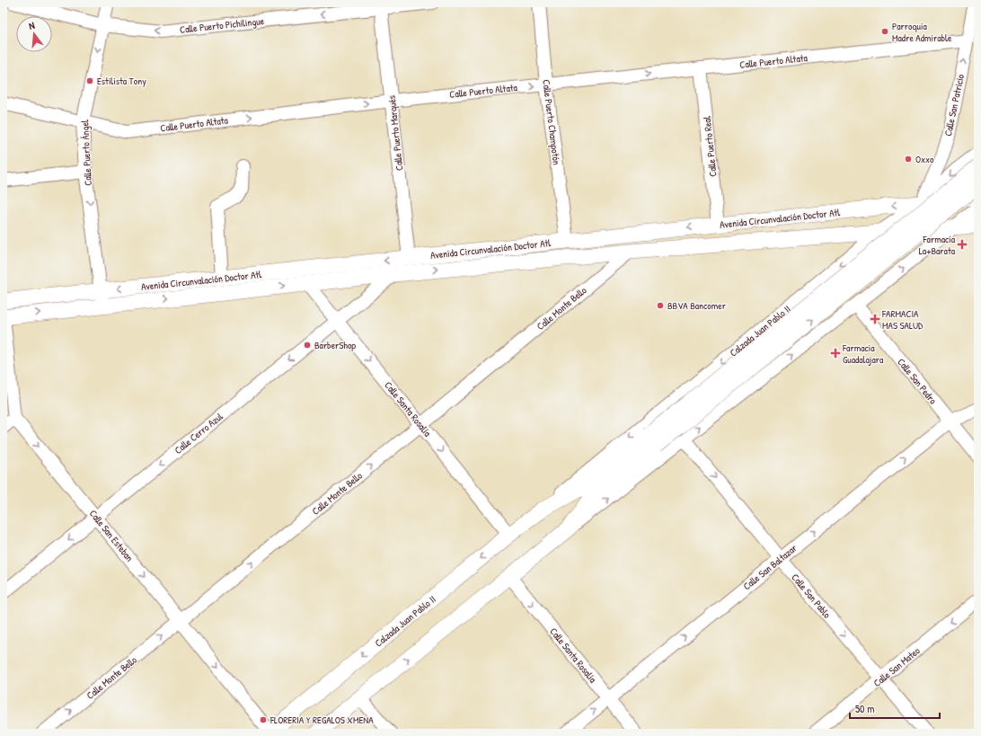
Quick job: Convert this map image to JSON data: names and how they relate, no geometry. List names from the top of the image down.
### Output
{
  "streets": {
    "main road": ["Avenida Circunvalación Doctor Atl", "Calzada Juan Pablo II"],
    "street": [
      "Calle Puerto Pichilingue",
      "Calle Puerto Altata",
      "Calle San Patricio",
      "Calle Puerto Champotón",
      "Calle Puerto Marqués",
      "Calle Puerto Real",
      "Calle Puerto Ángel",
      "Calle Monte Bello",
      "Calle San Pedro",
      "Calle Santa Rosalía",
      "Calle Cerro Azul",
      "Calle San Esteban",
      "Calle San Baltazar",
      "Calle San Pablo",
      "Calle San Mateo"
    ]
  },
  "crossings": [
    ["Calle Puerto Pichilingue", "Calle Puerto Marqués"],
    ["Calle Puerto Pichilingue", "Calle Puerto Ángel"],
    ["Calle Puerto Altata", "Calle San Patricio"],
    ["Calle Puerto Altata", "Calle Puerto Champotón"],
    ["Calle Puerto Altata", "Calle Puerto Marqués"],
    ["Calle Puerto Altata", "Calle Puerto Real"],
    ["Calle Puerto Altata", "Calle Puerto Ángel"],
    ["Calle San Patricio", "Avenida Circunvalación Doctor Atl"],
    ["Calle San Patricio", "Calzada Juan Pablo II"],
    ["Calle Puerto Champotón", "Avenida Circunvalación Doctor Atl"],
    ["Calle Puerto Marqués", "Avenida Circunvalación Doctor Atl"],
    ["Calle Puerto Real", "Avenida Circunvalación Doctor Atl"],
    ["Calle Puerto Ángel", "Avenida Circunvalación Doctor Atl"],
    ["Avenida Circunvalación Doctor Atl", "Calle Monte Bello"],
    ["Avenida Circunvalación Doctor Atl", "Calzada Juan Pablo II"],
    ["Avenida Circunvalación Doctor Atl", "Calle Santa Rosalía"],
    ["Avenida Circunvalación Doctor Atl", "Calle Cerro Azul"],
    ["Calle Monte Bello", "Calle Santa Rosalía"],
    ["Calle Monte Bello", "Calle San Esteban"],
    ["Calzada Juan Pablo II", "Calle San Pedro"],
    ["Calzada Juan Pablo II", "Calle Santa Rosalía"],
    ["Calzada Juan Pablo II", "Calle San Esteban"],
    ["Calzada Juan Pablo II", "Calle San Pablo"],
    ["Calle San Pedro", "Calle San Baltazar"],
    ["Calle Santa Rosalía", "Calle Cerro Azul"],
    ["Calle Santa Rosalía", "Calle San Baltazar"],
    ["Calle Cerro Azul", "Calle San Esteban"],
    ["Calle San Baltazar", "Calle San Pablo"],
    ["Calle San Pablo", "Calle San Mateo"]
  ],
  "one_way": [
    "Calle Puerto Pichilingue",
    "Calle Puerto Altata",
    "Calle San Patricio",
    "Calle Puerto Ángel",
    "Calle Monte Bello",
    "Calle Santa Rosalía",
    "Calle Cerro Azul",
    "Calle San Esteban",
    "Calle San Baltazar",
    "Calle San Pablo",
    "Calle San Mateo"
  ],
  "places": {
    "other": [
      "Parroquia Madre Admirable",
      "Estilista Tony",
      "Oxxo",
      "BBVA Bancomer",
      "BarberShop",
      "FLORERIA Y REGALOS XMENA"
    ],
    "health": ["Farmacia La+Barata", "FARMACIA MAS SALUD", "Farmacia Guadalajara"]
  },
  "scale_bar": "50 m",
  "north": "top"
}
